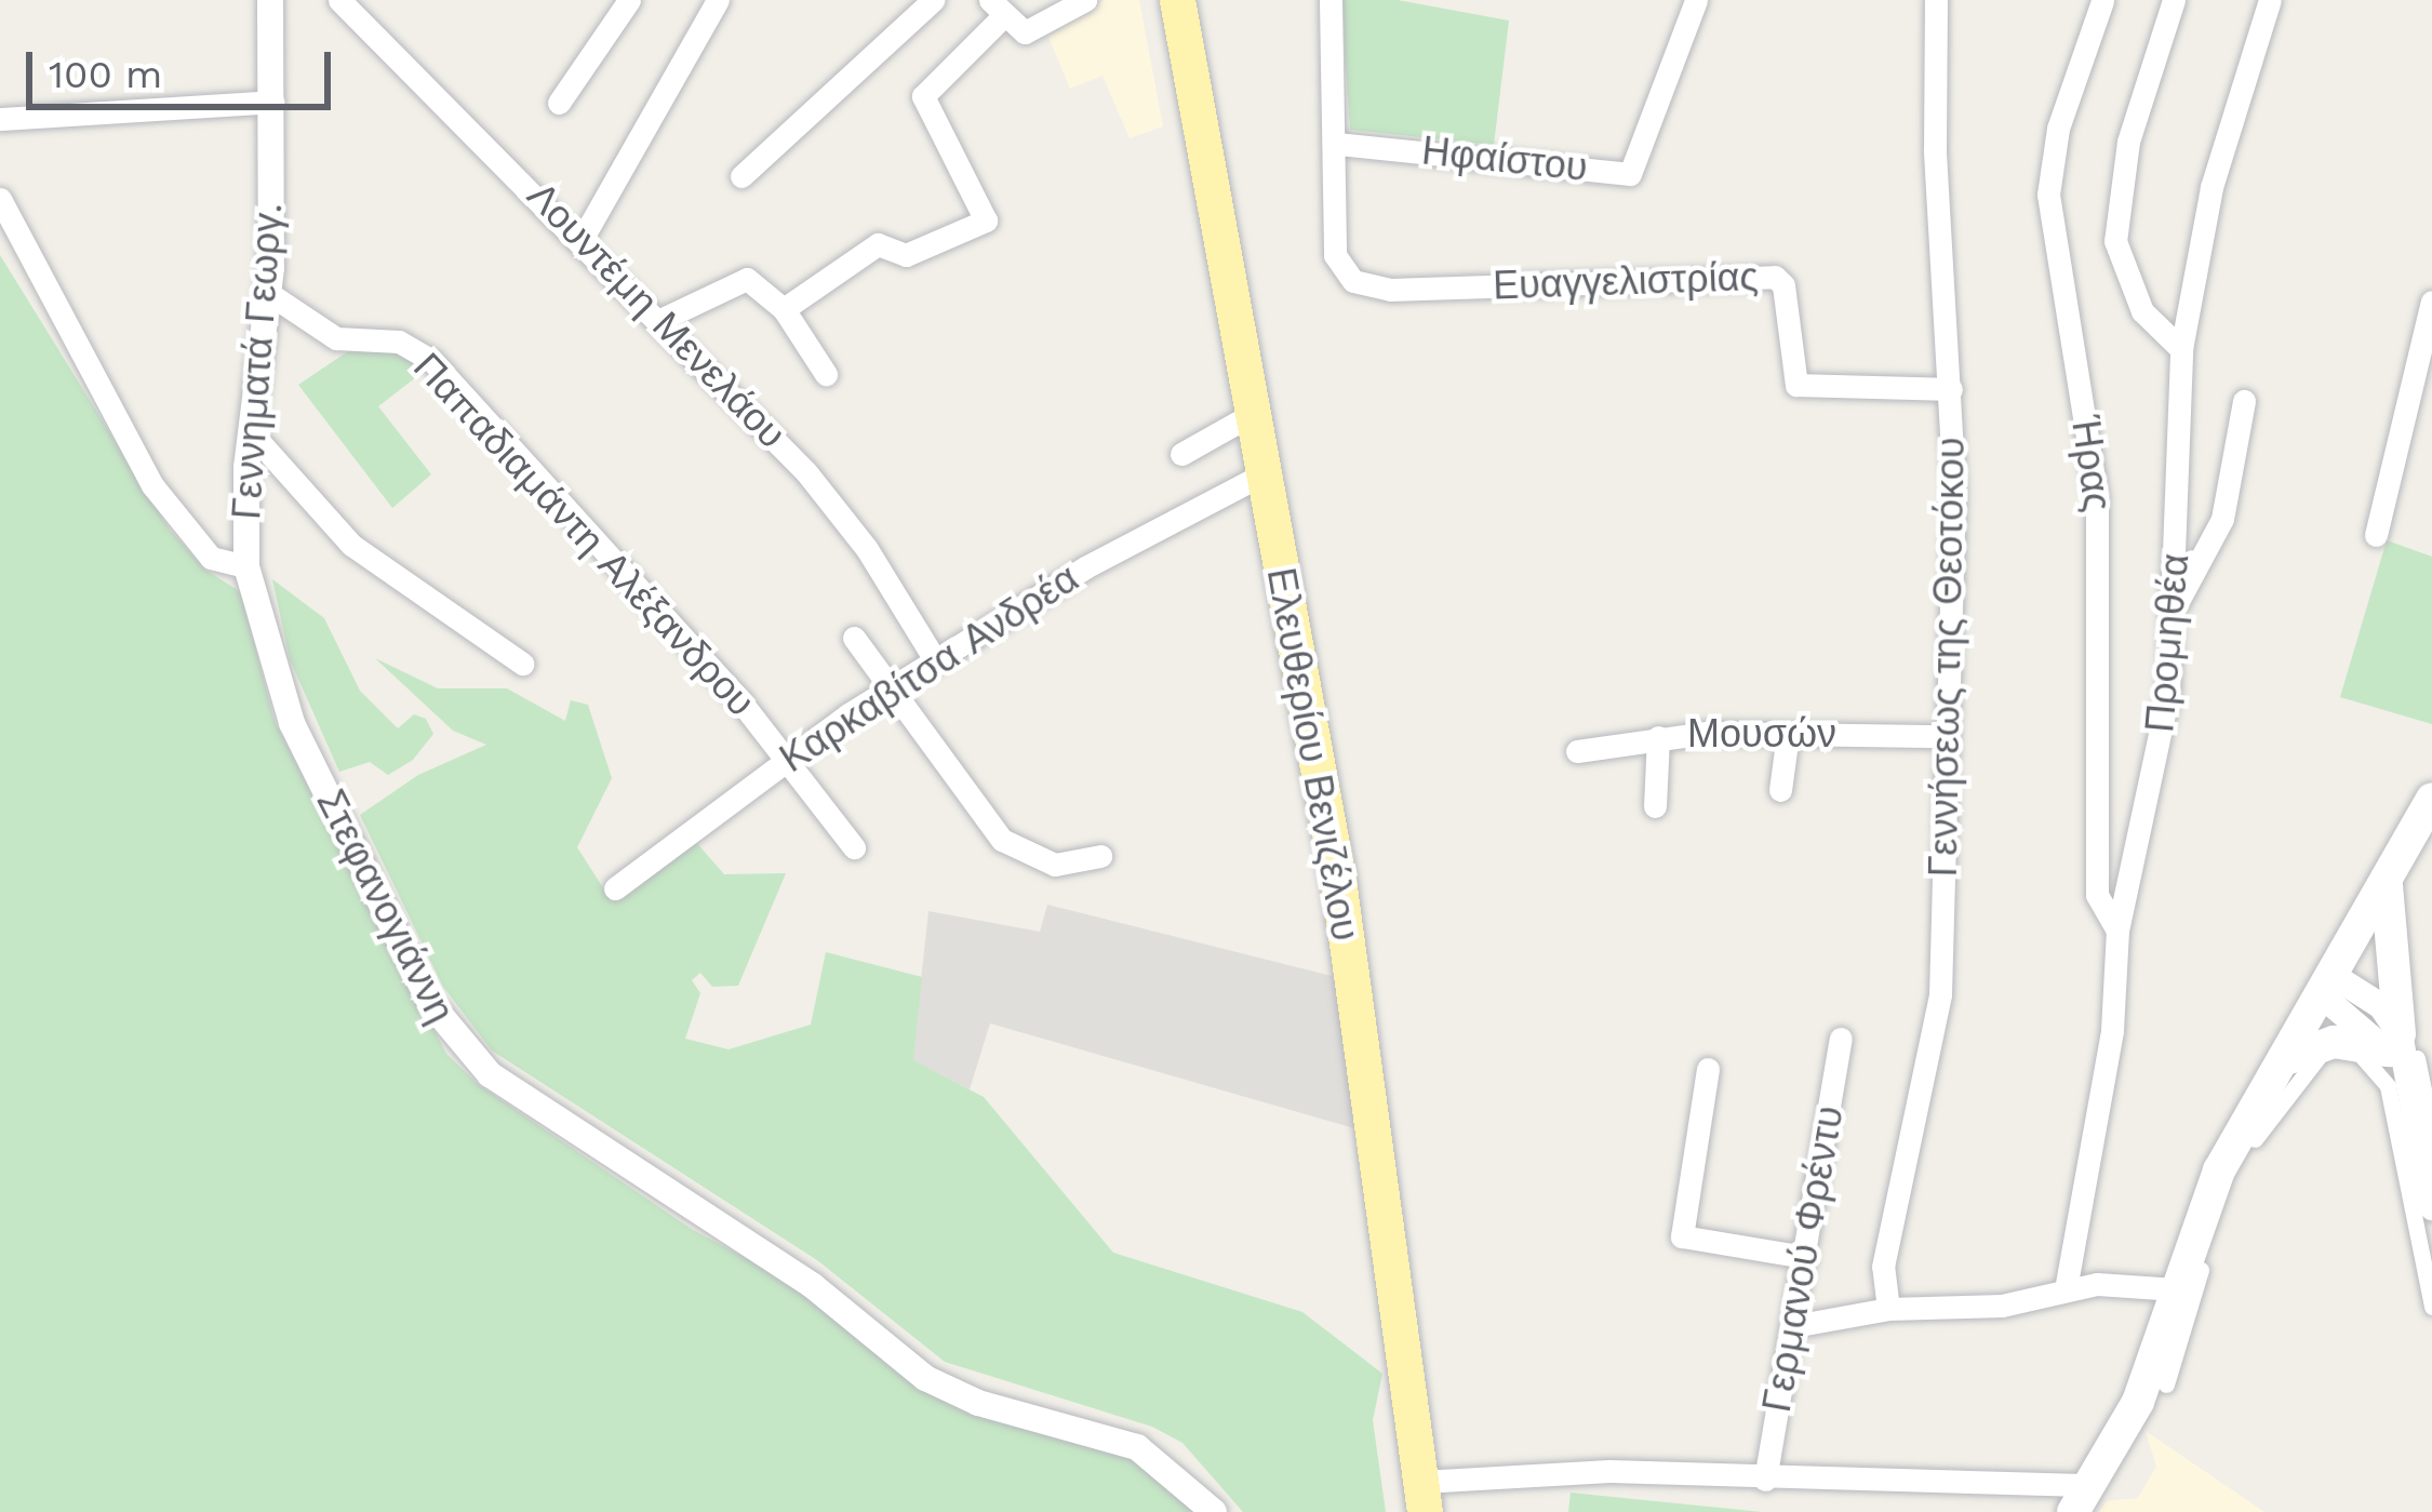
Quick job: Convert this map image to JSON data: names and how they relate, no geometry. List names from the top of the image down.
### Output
{
  "streets": {
    "main road": ["Ελευθερίου Βενιζέλου"],
    "street": [
      "Ηφαίστου",
      "Ευαγγελιστρίας",
      "Λουντέμη Μενελάου",
      "Γεννηματά Γεωργ.",
      "Ήρας",
      "Παπαδιαμάντη Αλέξανδρου",
      "Προμηθέα",
      "Γεννήσεως της Θεοτόκου",
      "Καρκαβίτσα Ανδρέα",
      "Μουσών",
      "Στεφανογιάννη",
      "Γερμανού Φρέντυ"
    ]
  },
  "crossings": [
    ["Ηφαίστου", "Ευαγγελιστρίας"],
    ["Ευαγγελιστρίας", "Γεννήσεως της Θεοτόκου"],
    ["Λουντέμη Μενελάου", "Καρκαβίτσα Ανδρέα"],
    ["Γεννηματά Γεωργ.", "Παπαδιαμάντη Αλέξανδρου"],
    ["Γεννηματά Γεωργ.", "Στεφανογιάννη"],
    ["Ήρας", "Προμηθέα"],
    ["Παπαδιαμάντη Αλέξανδρου", "Καρκαβίτσα Ανδρέα"],
    ["Γεννήσεως της Θεοτόκου", "Μουσών"],
    ["Καρκαβίτσα Ανδρέα", "Ελευθερίου Βενιζέλου"]
  ],
  "scale_bar": "100 m"
}
